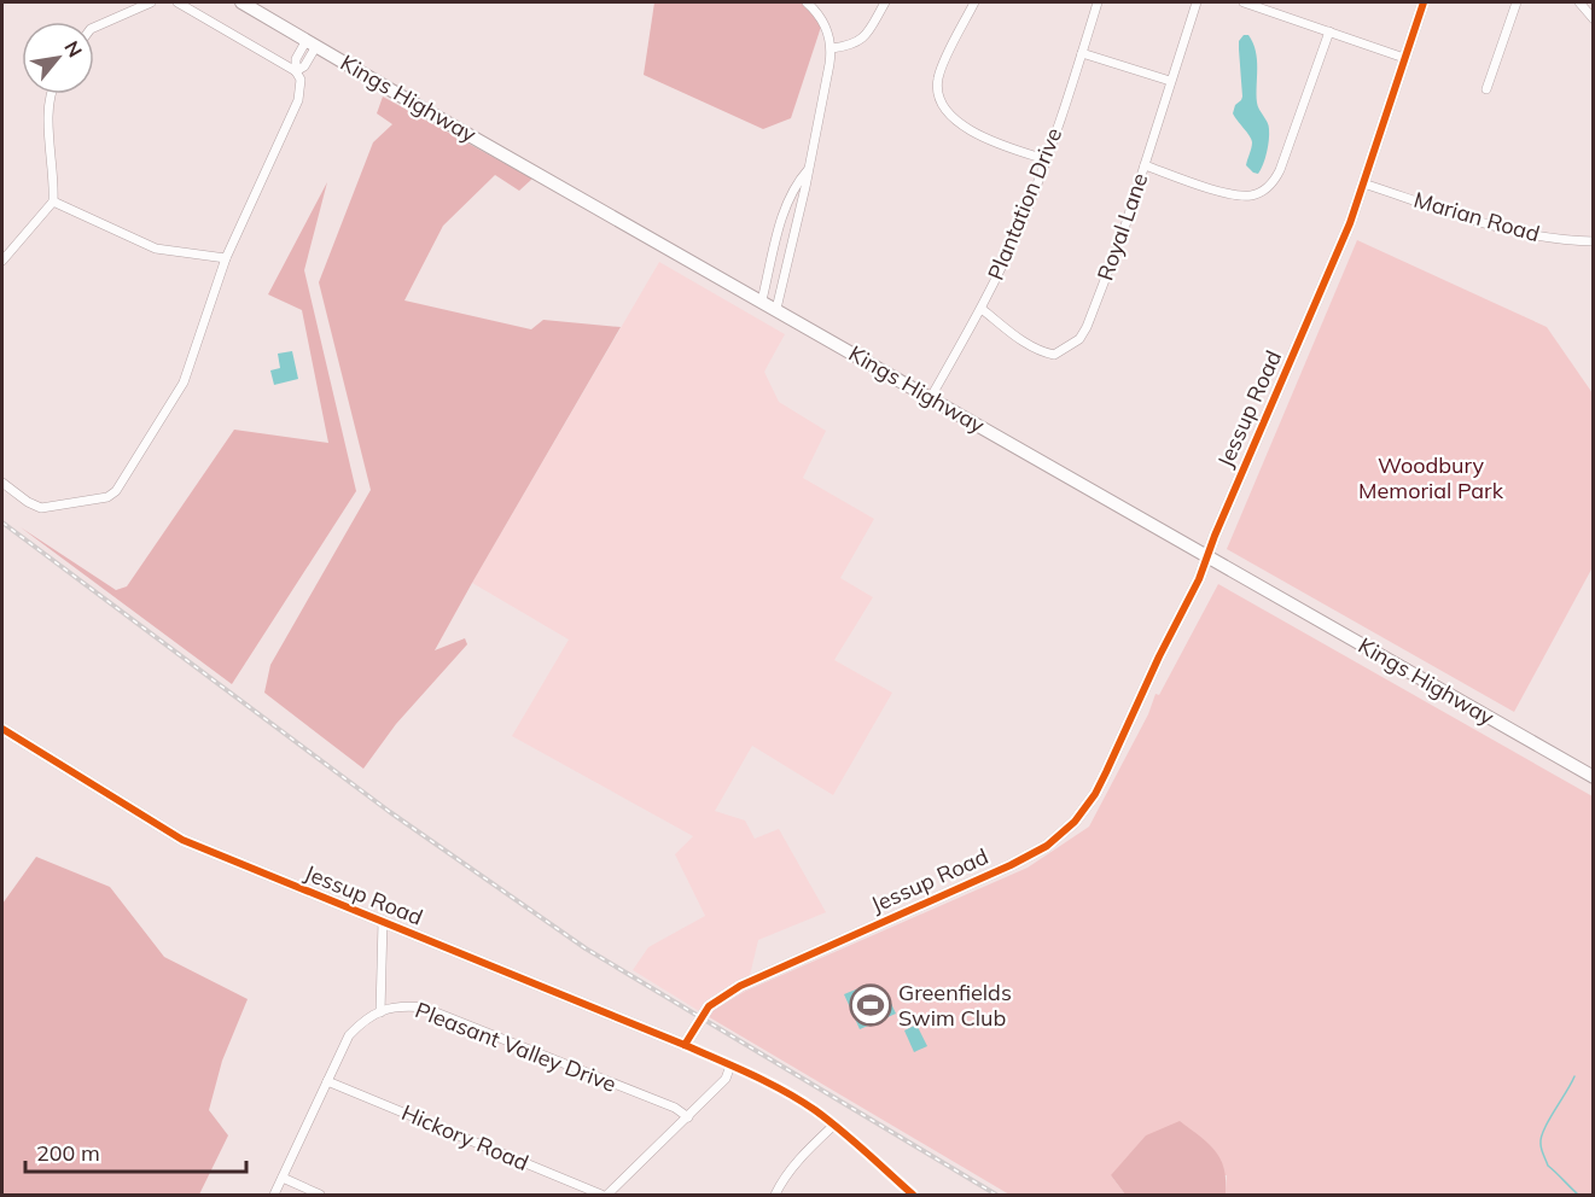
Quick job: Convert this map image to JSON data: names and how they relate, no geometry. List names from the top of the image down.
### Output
{
  "streets": {
    "main road": ["Kings Highway"],
    "street": [
      "Plantation Drive",
      "Marian Road",
      "Royal Lane",
      "Jessup Road",
      "Pleasant Valley Drive",
      "Hickory Road"
    ]
  },
  "crossings": [
    ["Kings Highway", "Plantation Drive"],
    ["Kings Highway", "Jessup Road"],
    ["Plantation Drive", "Royal Lane"],
    ["Marian Road", "Jessup Road"],
    ["Pleasant Valley Drive", "Hickory Road"]
  ],
  "parks": ["Woodbury Memorial Park"],
  "places": {
    "sports": ["Greenfields Swim Club"]
  },
  "scale_bar": "200 m",
  "north": "top right"
}
